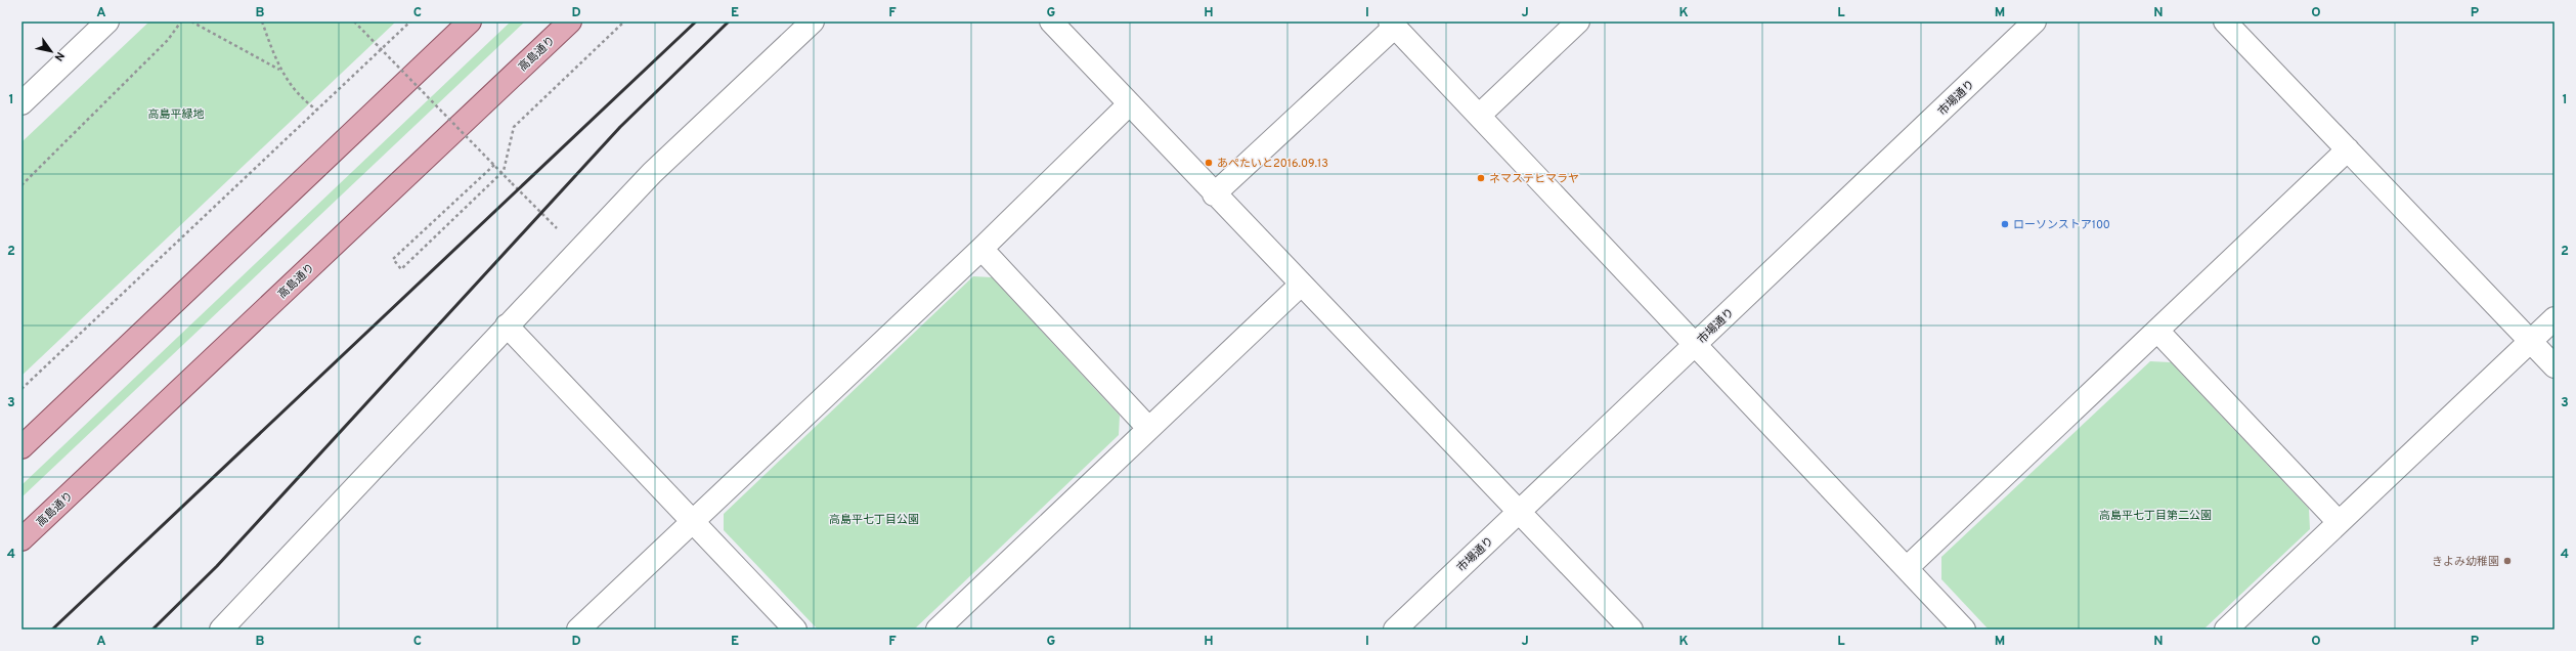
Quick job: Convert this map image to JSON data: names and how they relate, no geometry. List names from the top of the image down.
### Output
{
  "streets": {
    "main road": ["高島通り"],
    "street": ["市場通り"]
  },
  "parks": ["高島平緑地", "高島平七丁目第二公園", "高島平七丁目公園"],
  "places": [
    "あぺたいと2016.09.13",
    "ネマステヒマラヤ",
    "ローソンストア100",
    "きよみ幼稚園"
  ],
  "north": "bottom right",
  "grid": {
    "columns": [
      "A",
      "B",
      "C",
      "D",
      "E",
      "F",
      "G",
      "H",
      "I",
      "J",
      "K",
      "L",
      "M",
      "N",
      "O",
      "P"
    ],
    "rows": [
      "1",
      "2",
      "3",
      "4"
    ]
  }
}
